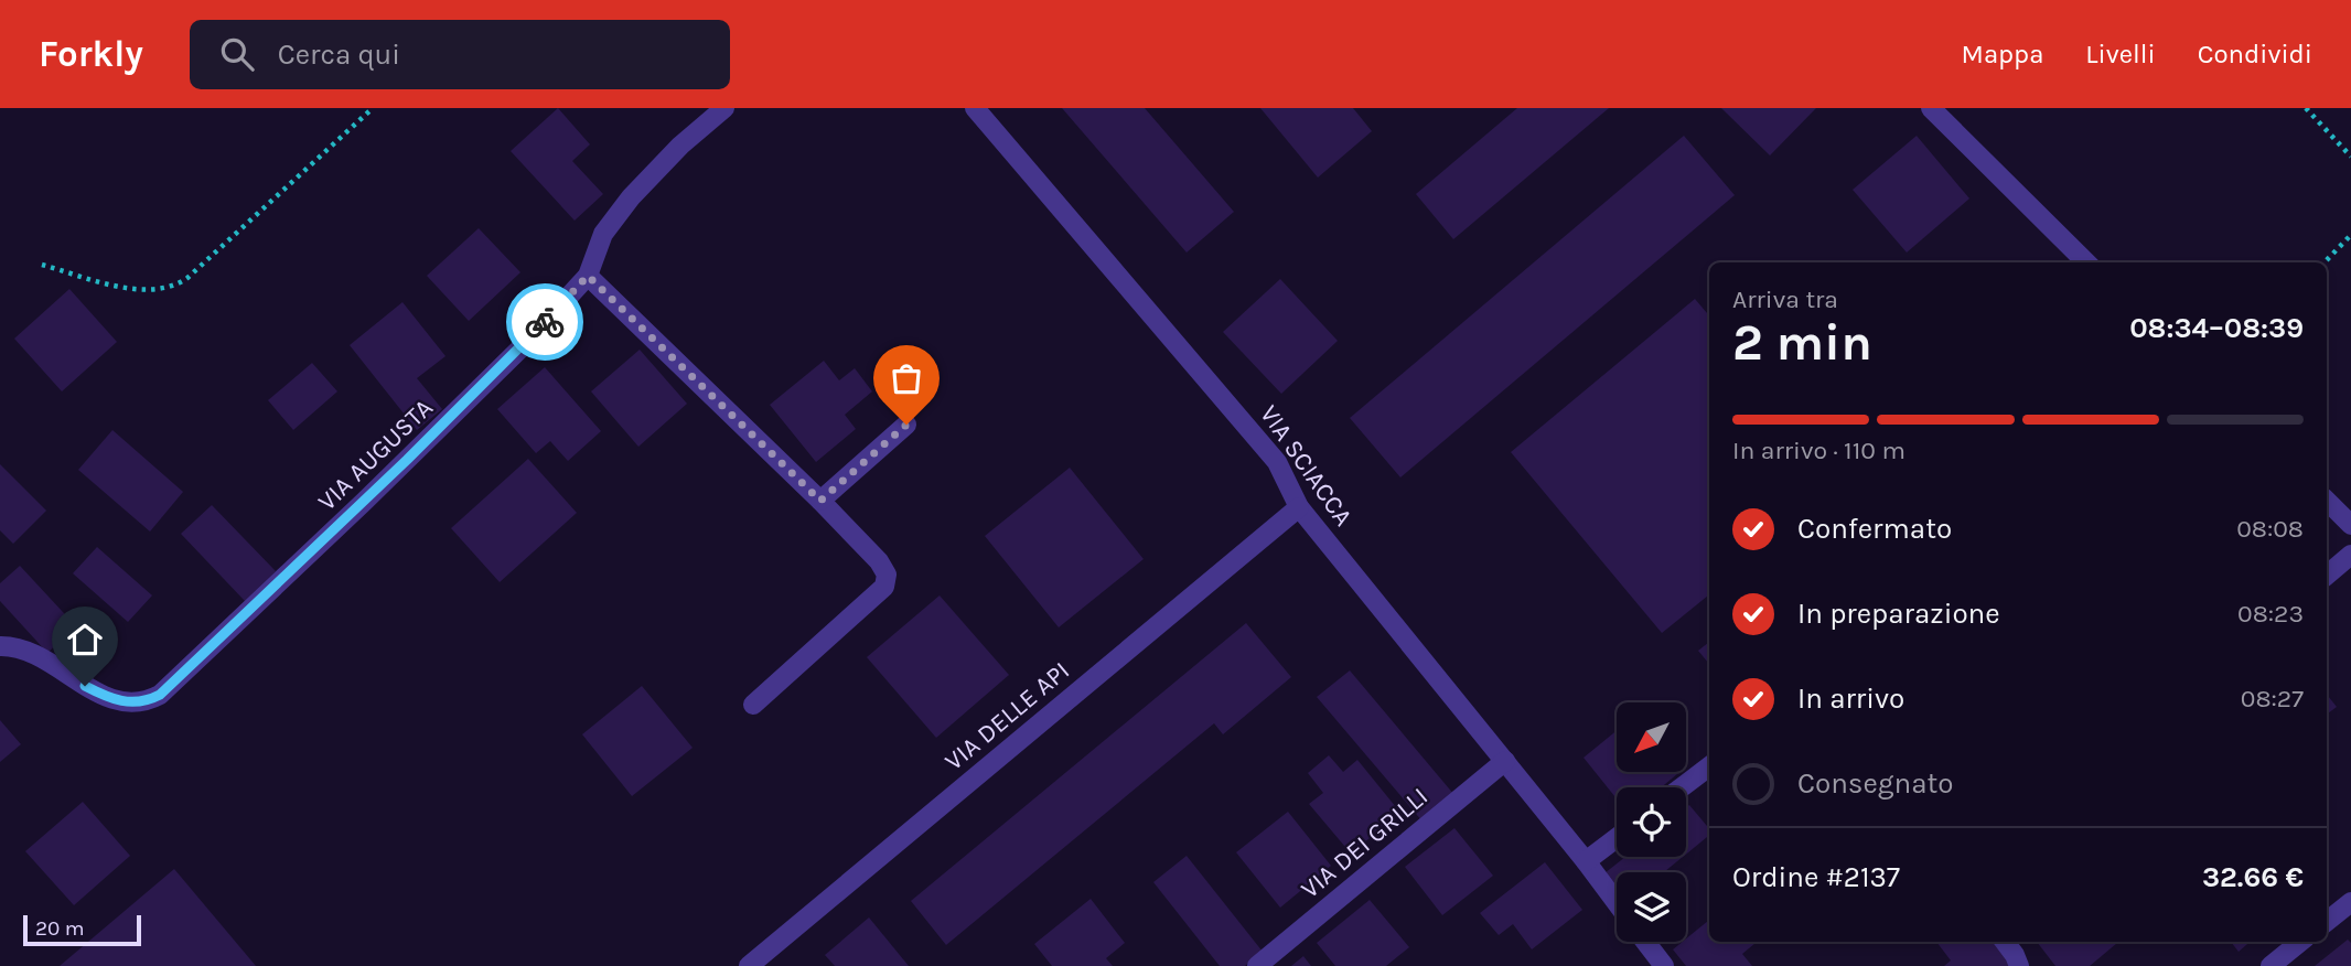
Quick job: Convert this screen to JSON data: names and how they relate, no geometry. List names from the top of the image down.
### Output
{
  "streets": {
    "street": [
      "VIA AUGUSTA",
      "VIA SCIACCA",
      "VIA DELLE API",
      "VIA DEI GRILLI"
    ]
  },
  "crossings": [
    ["VIA SCIACCA", "VIA DELLE API"],
    ["VIA SCIACCA", "VIA DEI GRILLI"]
  ],
  "scale_bar": "20 m",
  "north": "bottom left",
  "page": {
    "header": "Forkly",
    "search": "Cerca qui",
    "nav": ["Mappa", "Livelli", "Condividi"],
    "heading": ["2 min", "Arriva tra", "08:34–08:39"],
    "panel": ["Ordine #2137", "32.66 €"],
    "bar": "In arrivo · 110 m",
    "list": [
      ["Confermato", "08:08"],
      ["In preparazione", "08:23"],
      ["In arrivo", "08:27"],
      "Consegnato"
    ],
    "scale": "20 m"
  }
}
